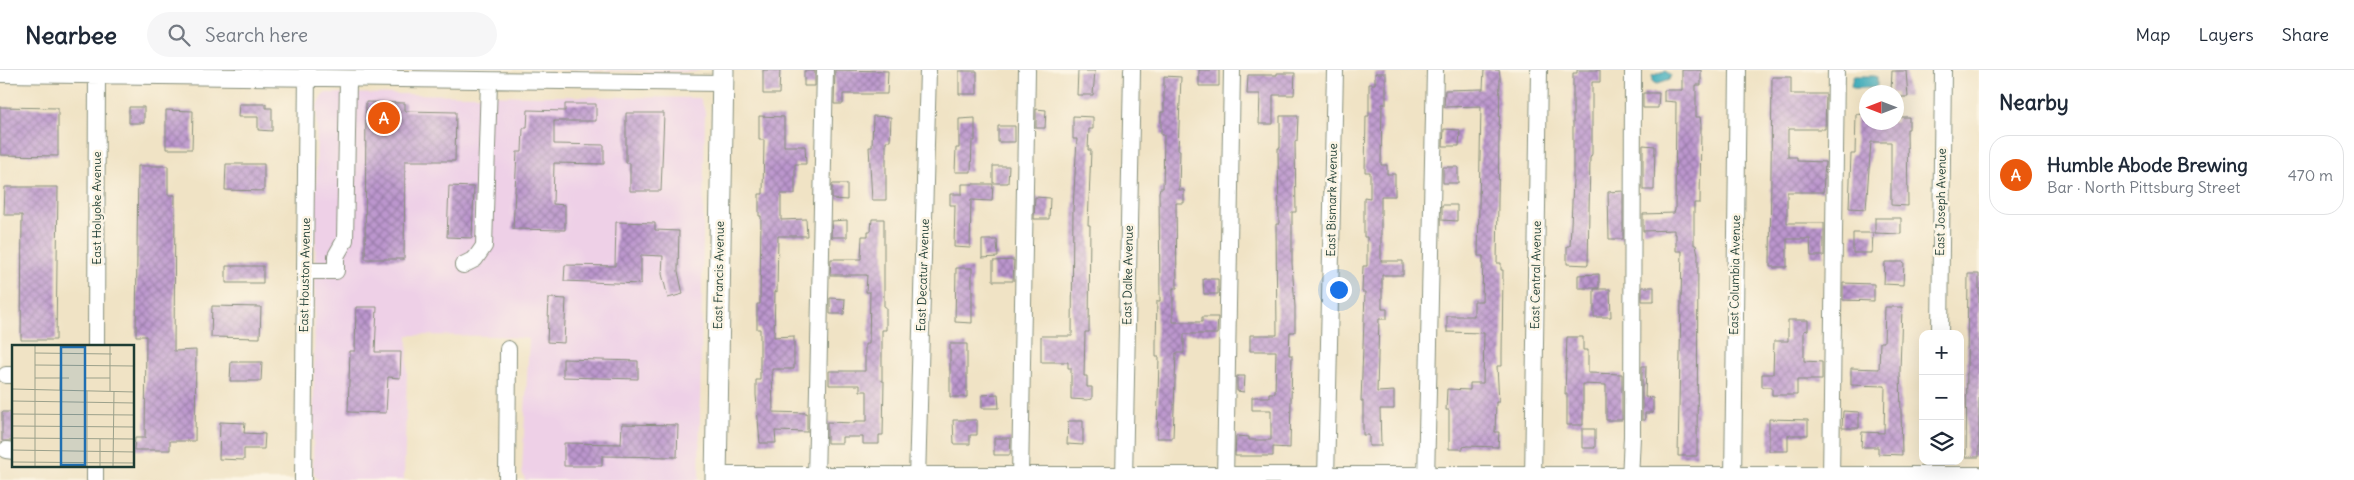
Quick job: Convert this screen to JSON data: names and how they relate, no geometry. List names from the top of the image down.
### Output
{
  "streets": {
    "main road": ["East Francis Avenue"],
    "street": [
      "East Bismark Avenue",
      "East Joseph Avenue",
      "East Holyoke Avenue",
      "East Houston Avenue",
      "East Decatur Avenue",
      "East Dalke Avenue",
      "East Central Avenue",
      "East Columbia Avenue"
    ]
  },
  "north": "left",
  "page": {
    "header": "Nearbee",
    "search": "Search here",
    "nav": ["Map", "Layers", "Share"],
    "heading": "Nearby",
    "pins": "A",
    "list": [
      {
        "mark": "A",
        "name": "Humble Abode Brewing",
        "note": "Bar · North Pittsburg Street",
        "value": "470 m"
      }
    ],
    "map_buttons": ["+", "−"]
  }
}
